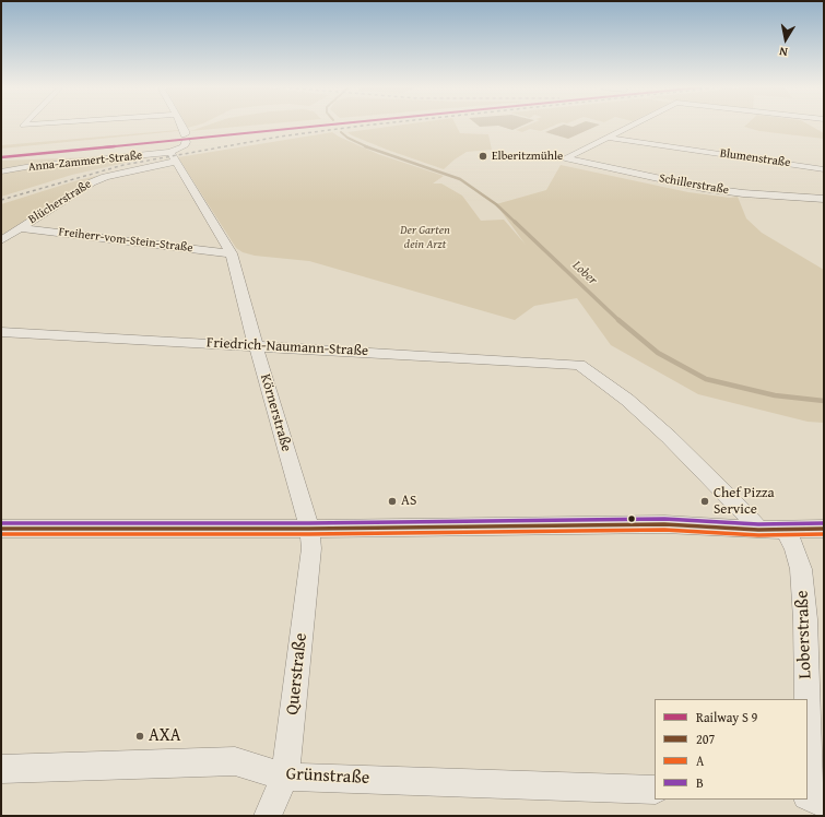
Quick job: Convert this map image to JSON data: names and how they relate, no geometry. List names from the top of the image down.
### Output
{
  "streets": {
    "street": [
      "Blumenstraße",
      "Anna-Zammert-Straße",
      "Schillerstraße",
      "Blücherstraße",
      "Freiherr-vom-Stein-Straße",
      "Friedrich-Naumann-Straße",
      "Körnerstraße",
      "Loberstraße",
      "Querstraße",
      "Grünstraße"
    ]
  },
  "crossings": [
    ["Blumenstraße", "Schillerstraße"],
    ["Anna-Zammert-Straße", "Körnerstraße"],
    ["Blücherstraße", "Freiherr-vom-Stein-Straße"],
    ["Blücherstraße", "Körnerstraße"],
    ["Freiherr-vom-Stein-Straße", "Körnerstraße"],
    ["Friedrich-Naumann-Straße", "Körnerstraße"],
    ["Körnerstraße", "Querstraße"],
    ["Querstraße", "Grünstraße"]
  ],
  "water": ["Lober"],
  "parks": ["Der Garten dein Arzt"],
  "places": [
    "Elberitzmühle",
    "AS",
    "Chef Pizza Service",
    "AXA"
  ],
  "lines": ["transit line B", "transit line 207", "transit line A"],
  "legend": [
    "Railway S 9",
    "207",
    "A",
    "B"
  ],
  "north": "bottom"
}
